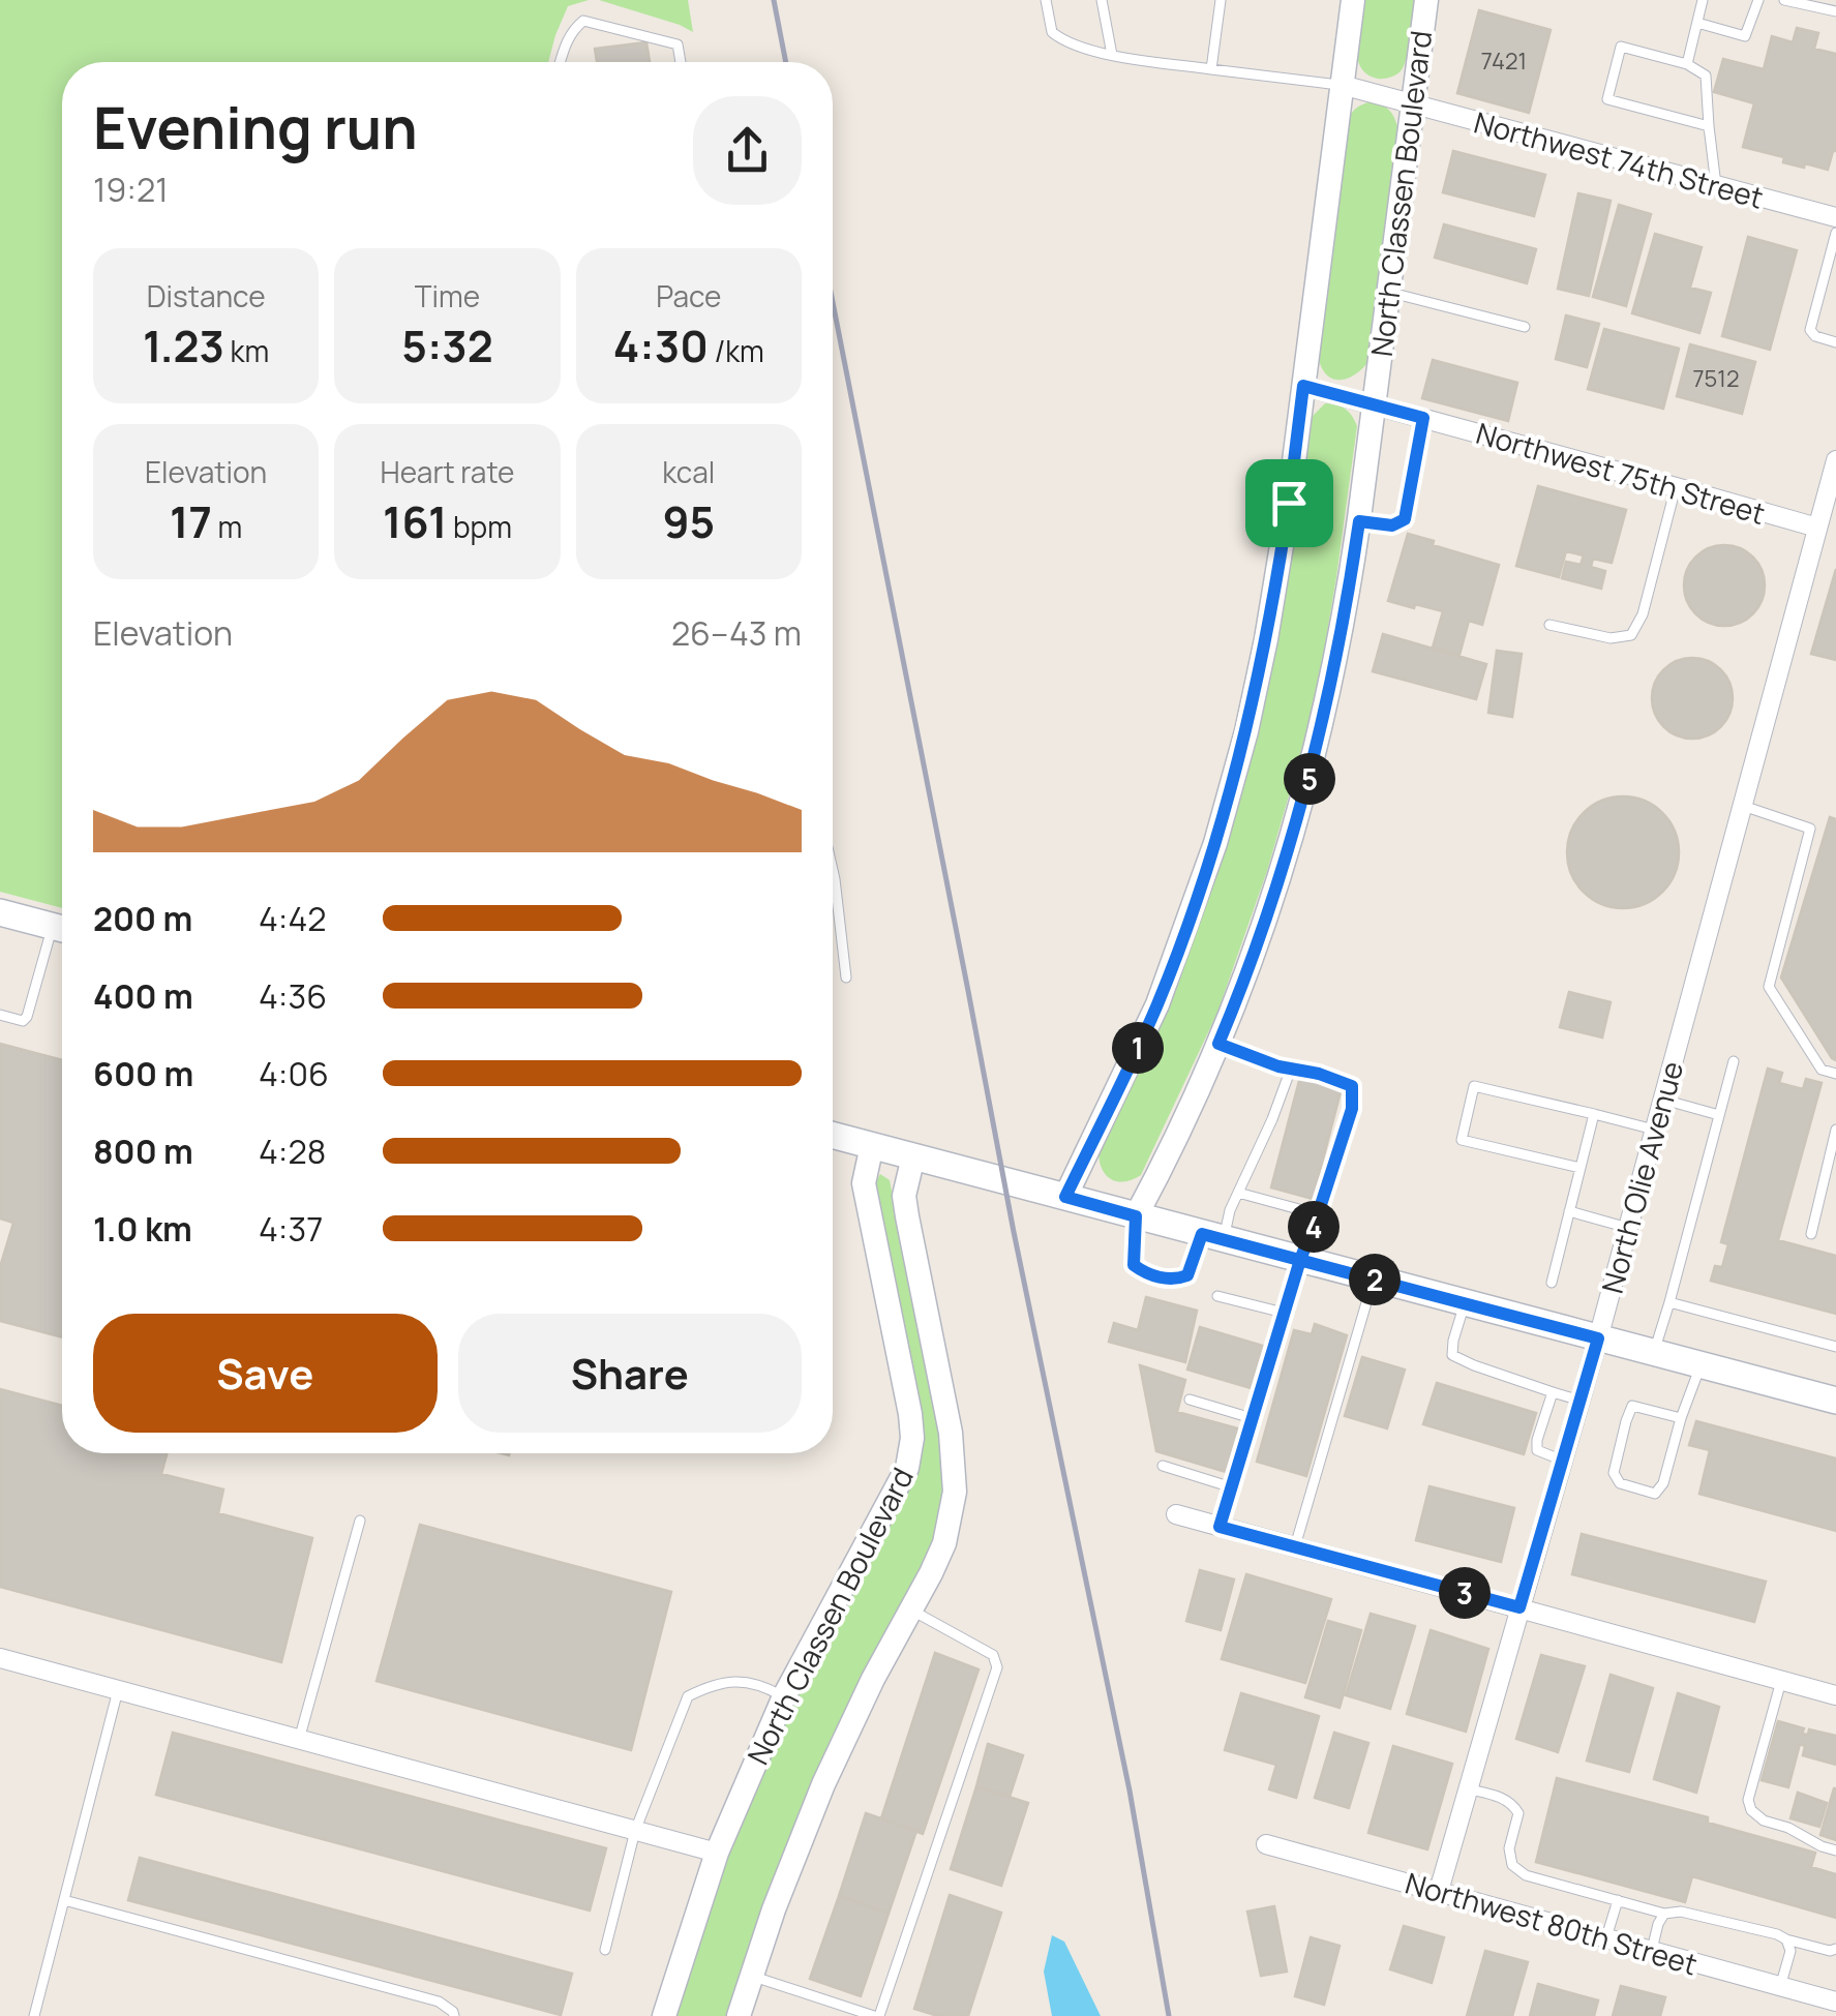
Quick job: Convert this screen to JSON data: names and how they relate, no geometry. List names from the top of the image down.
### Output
{
  "streets": {
    "street": [
      "Northwest 74th Street",
      "North Classen Boulevard",
      "Northwest 75th Street",
      "North Olie Avenue",
      "Northwest 80th Street"
    ]
  },
  "crossings": [
    ["Northwest 74th Street", "North Classen Boulevard"],
    ["North Classen Boulevard", "Northwest 75th Street"],
    ["Northwest 75th Street", "North Olie Avenue"],
    ["North Olie Avenue", "Northwest 80th Street"]
  ],
  "house_numbers": ["7421", "7512"],
  "page": {
    "heading": ["Evening run", "19:21"],
    "stats": [
      ["Distance", "1.23 km"],
      ["Time", "5:32"],
      ["Pace", "4:30 /km"],
      ["Elevation", "17 m"],
      ["Heart rate", "161 bpm"],
      ["kcal", "95"]
    ],
    "chart": ["Elevation", "26–43 m"],
    "pins": [
      "5",
      "1",
      "4",
      "2",
      "3"
    ],
    "list": [
      {
        "name": "200 m",
        "note": "4:42"
      },
      {
        "name": "400 m",
        "note": "4:36"
      },
      {
        "name": "600 m",
        "note": "4:06"
      },
      {
        "name": "800 m",
        "note": "4:28"
      },
      {
        "name": "1.0 km",
        "note": "4:37"
      }
    ],
    "buttons": ["Save", "Share"]
  }
}
